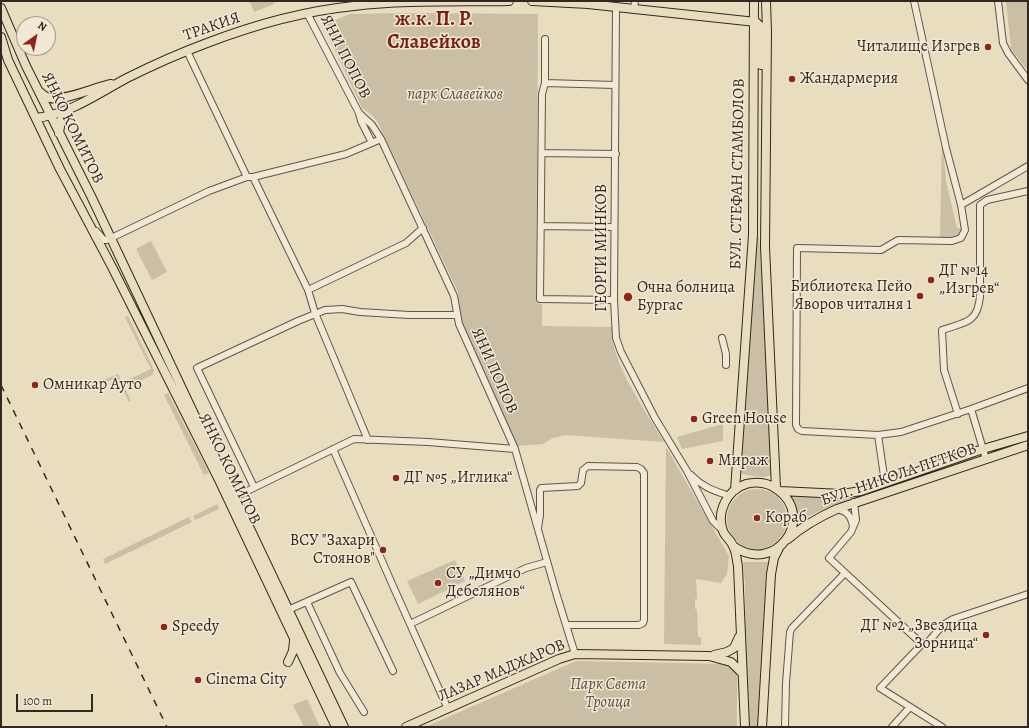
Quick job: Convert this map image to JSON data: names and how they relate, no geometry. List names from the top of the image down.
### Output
{
  "streets": {
    "main road": [
      "ТРАКИЯ",
      "ЯНКО КОМИТОВ",
      "БУЛ. СТЕФАН СТАМБОЛОВ",
      "БУЛ. НИКОЛА ПЕТКОВ",
      "ЛАЗАР МАДЖАРОВ"
    ],
    "street": ["ЯНИ ПОПОВ", "ГЕОРГИ МИНКОВ"]
  },
  "crossings": [
    ["ТРАКИЯ", "ЯНИ ПОПОВ"],
    ["ТРАКИЯ", "ЯНКО КОМИТОВ"],
    ["ЯНИ ПОПОВ", "ЛАЗАР МАДЖАРОВ"],
    ["БУЛ. СТЕФАН СТАМБОЛОВ", "ГЕОРГИ МИНКОВ"],
    ["БУЛ. СТЕФАН СТАМБОЛОВ", "БУЛ. НИКОЛА ПЕТКОВ"],
    ["ГЕОРГИ МИНКОВ", "БУЛ. НИКОЛА ПЕТКОВ"]
  ],
  "districts": ["ж.к. П. Р. Славейков"],
  "parks": ["парк Славейков", "Парк Света Троица"],
  "places": [
    "Читалище Изгрев",
    "Жандармерия",
    "ДГ №14 „Изгрев“",
    "Библиотека Пейо Яворов читалня 1",
    "Oчна болница Бургас",
    "Омникар Ауто",
    "Green House",
    "Мираж",
    "ДГ №5 „Иглика“",
    "Кораб",
    "ВСУ \"Захари Стоянов\"",
    "СУ „Димчо Дебелянов“",
    "Speedy",
    "ДГ №2 „Звездица Зорница“",
    "Cinema City"
  ],
  "scale_bar": "100 m",
  "north": "top right"
}
